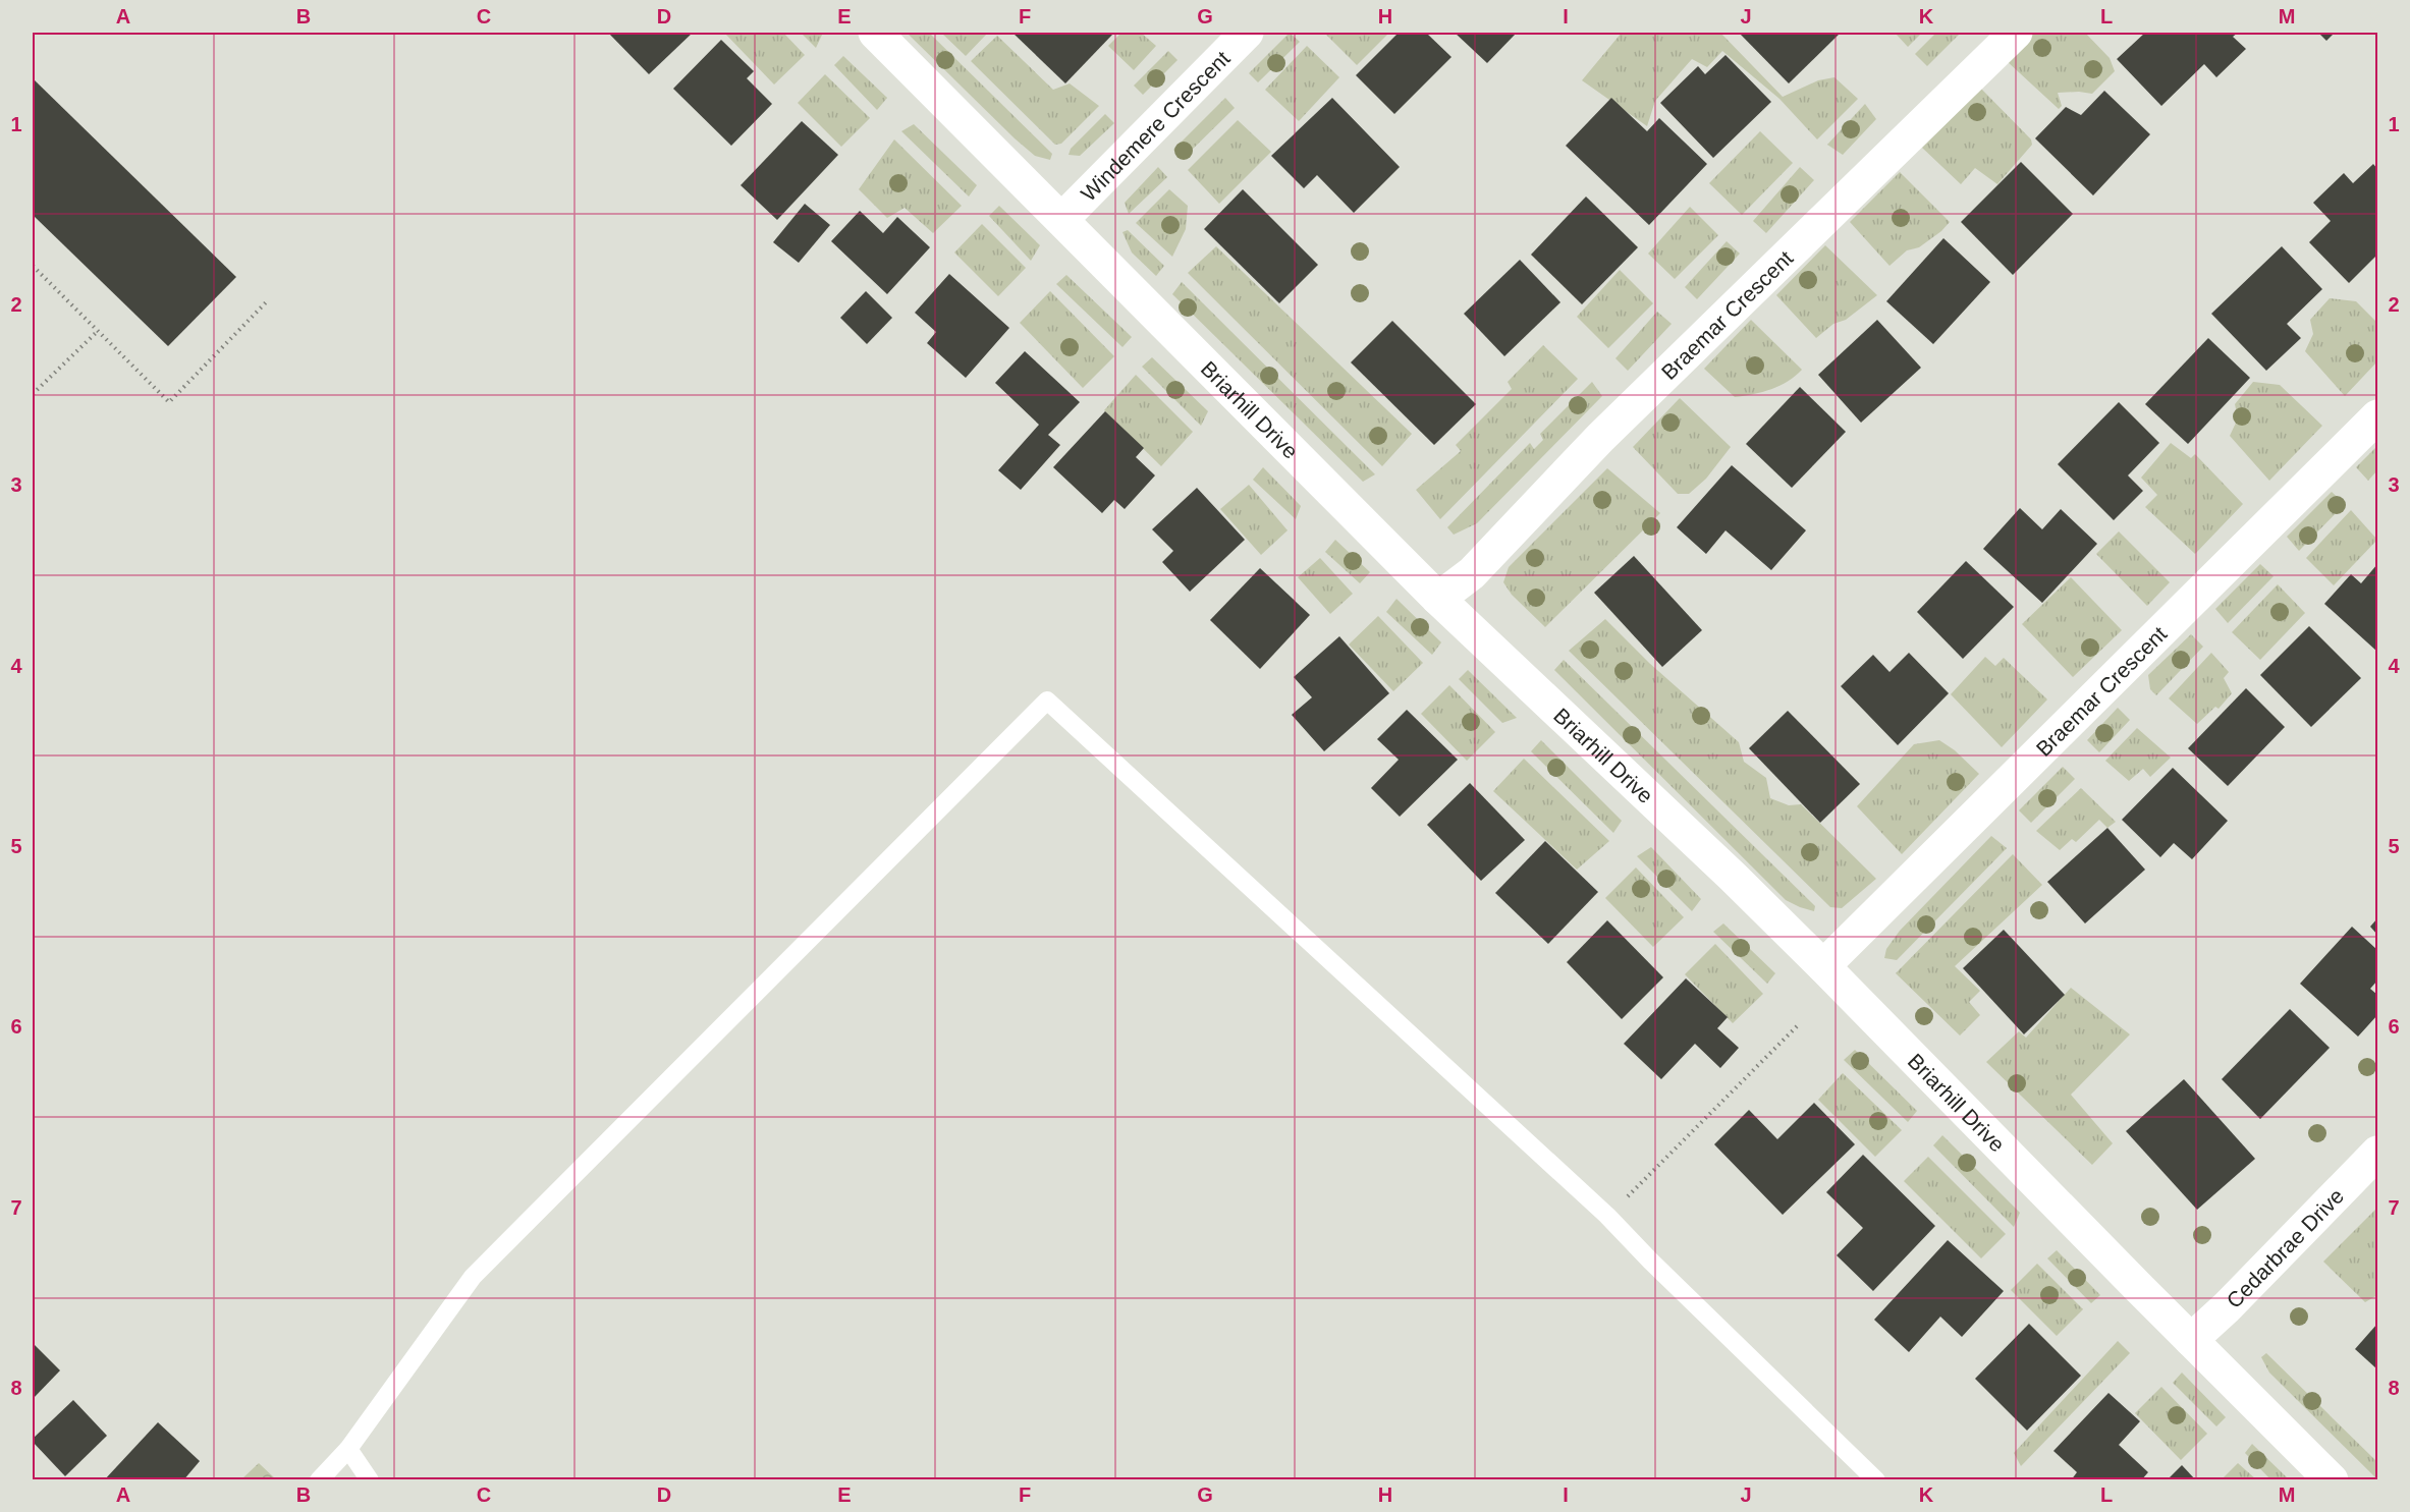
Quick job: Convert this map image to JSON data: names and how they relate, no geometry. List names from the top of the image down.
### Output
{
  "streets": {
    "street": [
      "Windemere Crescent",
      "Braemar Crescent",
      "Briarhill Drive",
      "Cedarbrae Drive"
    ]
  },
  "crossings": [
    ["Windemere Crescent", "Briarhill Drive"],
    ["Braemar Crescent", "Briarhill Drive"],
    ["Briarhill Drive", "Cedarbrae Drive"]
  ],
  "grid": {
    "columns": [
      "A",
      "B",
      "C",
      "D",
      "E",
      "F",
      "G",
      "H",
      "I",
      "J",
      "K",
      "L",
      "M"
    ],
    "rows": [
      "1",
      "2",
      "3",
      "4",
      "5",
      "6",
      "7",
      "8"
    ]
  }
}
